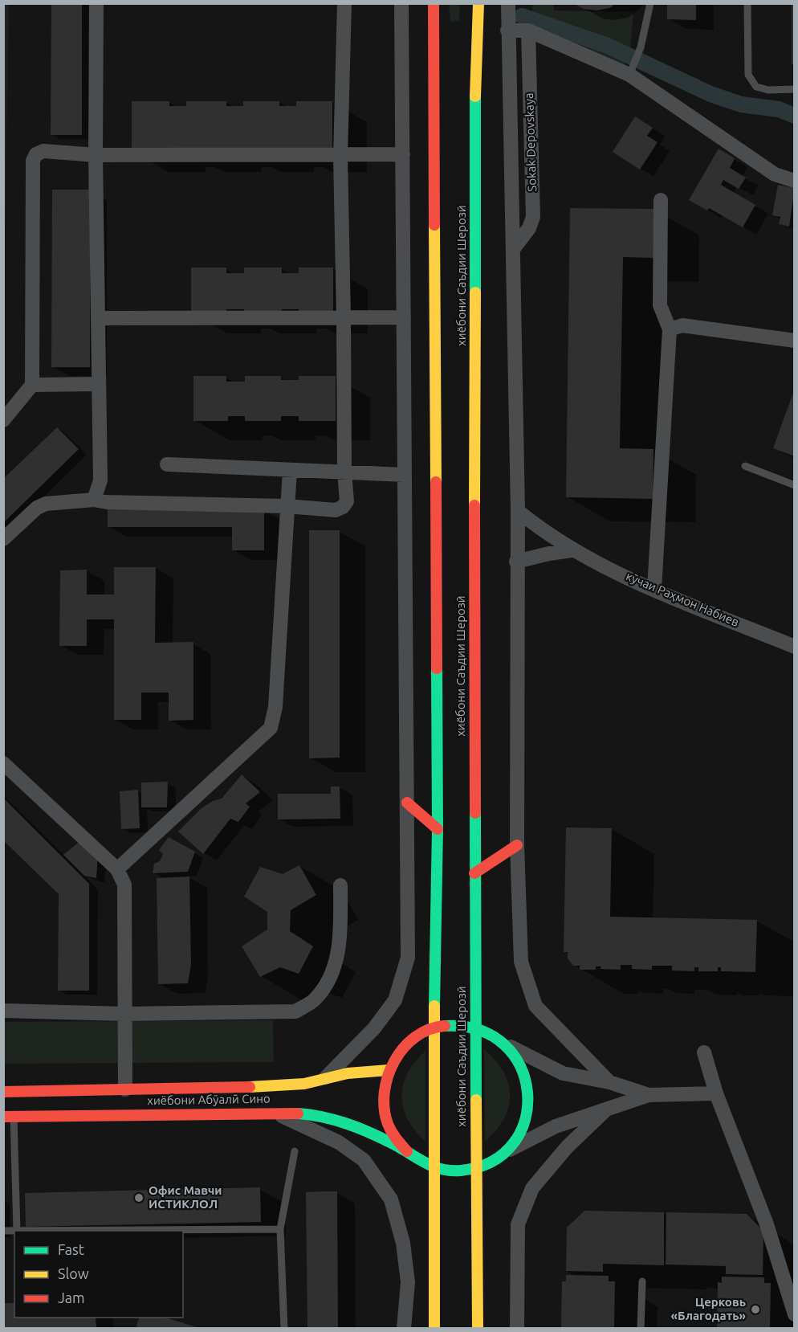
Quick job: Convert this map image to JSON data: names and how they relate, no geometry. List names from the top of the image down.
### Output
{
  "streets": {
    "main road": ["хиёбони Саъдии Шерозӣ", "хиёбони Абӯалӣ Сино"],
    "street": ["Sokak Depovskaya", "кӯчаи Раҳмон Набиев"]
  },
  "crossings": [
    ["хиёбони Саъдии Шерозӣ", "хиёбони Абӯалӣ Сино"]
  ],
  "places": ["Офис Мавчи ИСТИКЛОЛ", "Церковь «Благодать»"],
  "legend": ["Fast", "Slow", "Jam"]
}
